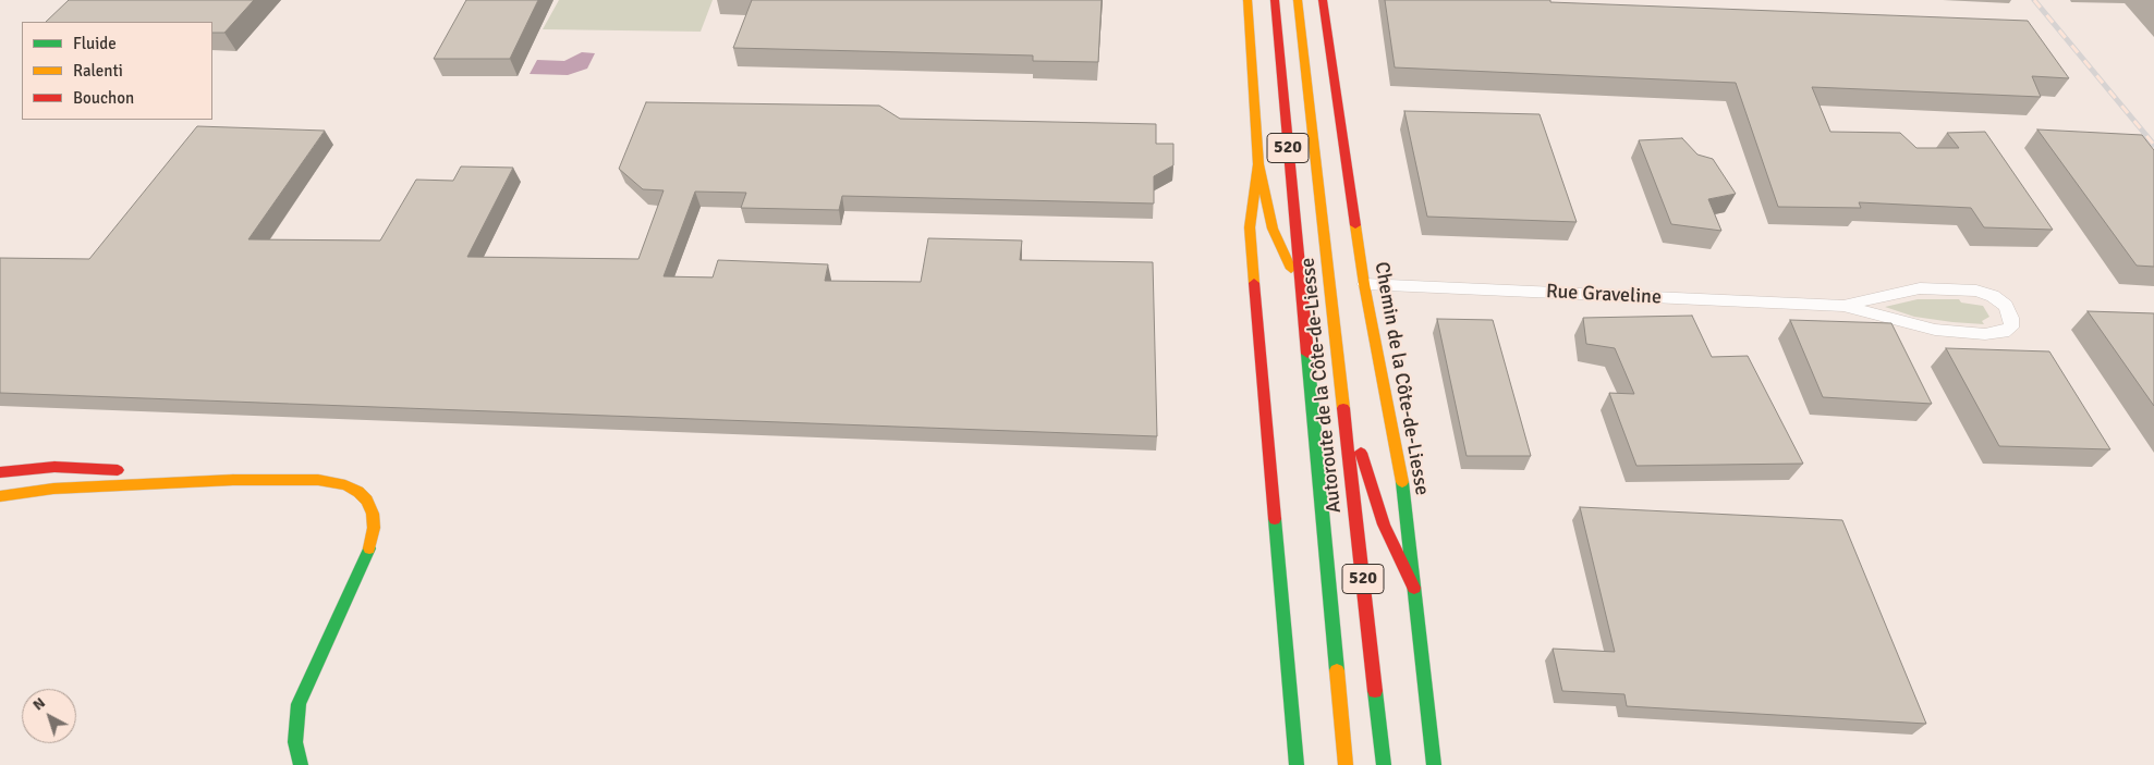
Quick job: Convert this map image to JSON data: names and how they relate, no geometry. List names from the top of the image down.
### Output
{
  "streets": {
    "main road": ["520", "Chemin de la Côte-de-Liesse", "Autoroute de la Côte-de-Liesse"],
    "street": ["Rue Graveline"]
  },
  "crossings": [
    ["Rue Graveline", "Chemin de la Côte-de-Liesse"]
  ],
  "legend": ["Fluide", "Ralenti", "Bouchon"],
  "north": "top left"
}
